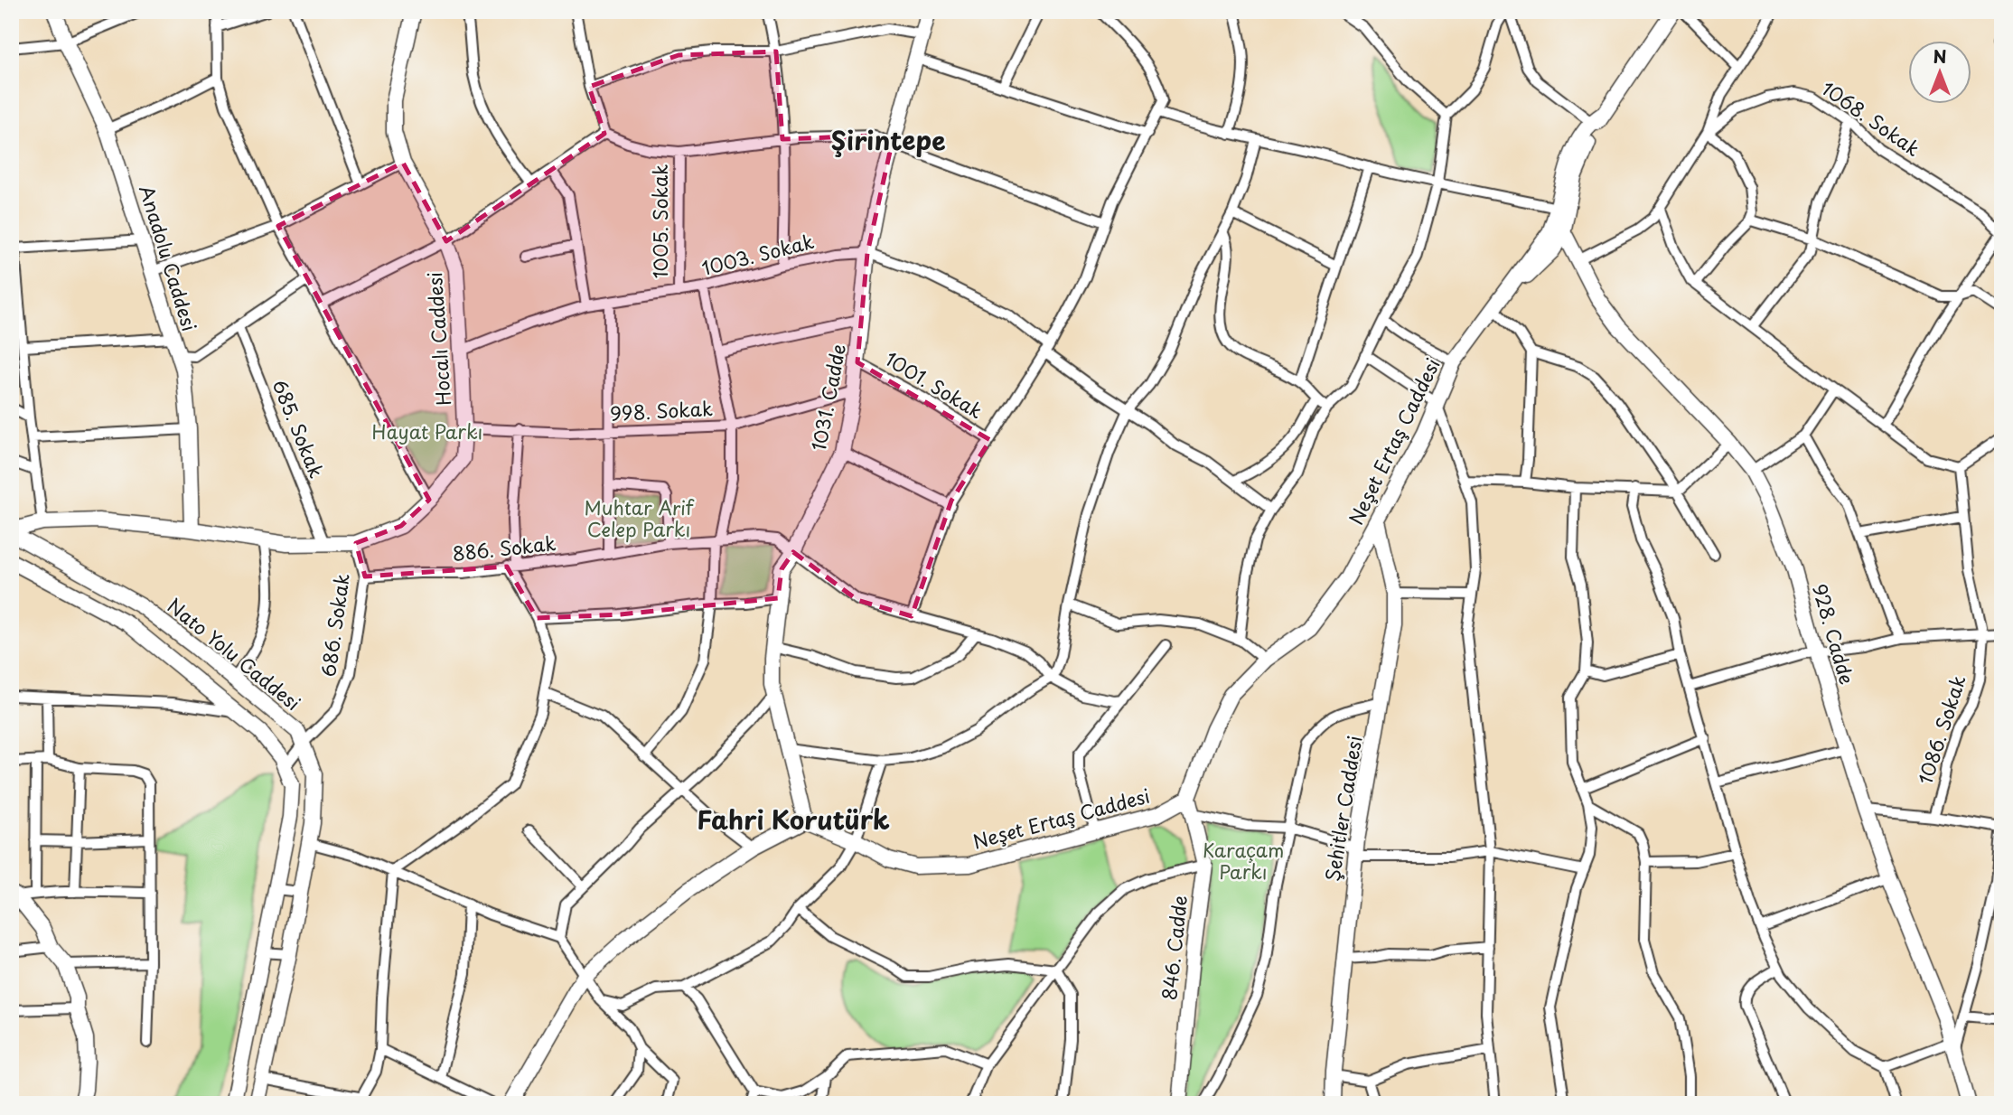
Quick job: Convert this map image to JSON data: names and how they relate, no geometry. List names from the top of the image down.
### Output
{
  "streets": {
    "street": [
      "1068. Sokak",
      "1005. Sokak",
      "1003. Sokak",
      "Anadolu Caddesi",
      "Hocalı Caddesi",
      "1001. Sokak",
      "1031. Cadde",
      "998. Sokak",
      "685. Sokak",
      "Neşet Ertaş Caddesi",
      "886. Sokak",
      "686. Sokak",
      "928. Cadde",
      "Nato Yolu Caddesi",
      "1086. Sokak",
      "Şehitler Caddesi",
      "846. Cadde"
    ]
  },
  "crossings": [
    ["1068. Sokak", "928. Cadde"],
    ["1005. Sokak", "1003. Sokak"],
    ["1003. Sokak", "Hocalı Caddesi"],
    ["1003. Sokak", "1031. Cadde"],
    ["Anadolu Caddesi", "Hocalı Caddesi"],
    ["Hocalı Caddesi", "998. Sokak"],
    ["Hocalı Caddesi", "685. Sokak"],
    ["Hocalı Caddesi", "686. Sokak"],
    ["Hocalı Caddesi", "Nato Yolu Caddesi"],
    ["1001. Sokak", "1031. Cadde"],
    ["1031. Cadde", "998. Sokak"],
    ["1031. Cadde", "Neşet Ertaş Caddesi"],
    ["1031. Cadde", "886. Sokak"],
    ["Neşet Ertaş Caddesi", "928. Cadde"],
    ["Neşet Ertaş Caddesi", "Şehitler Caddesi"],
    ["Neşet Ertaş Caddesi", "846. Cadde"],
    ["886. Sokak", "686. Sokak"],
    ["686. Sokak", "Nato Yolu Caddesi"]
  ],
  "districts": ["Şirintepe", "Fahri Korutürk"],
  "parks": ["Hayat Parkı", "Muhtar Arif Celep Parkı", "Karaçam Parkı"],
  "north": "top"
}
